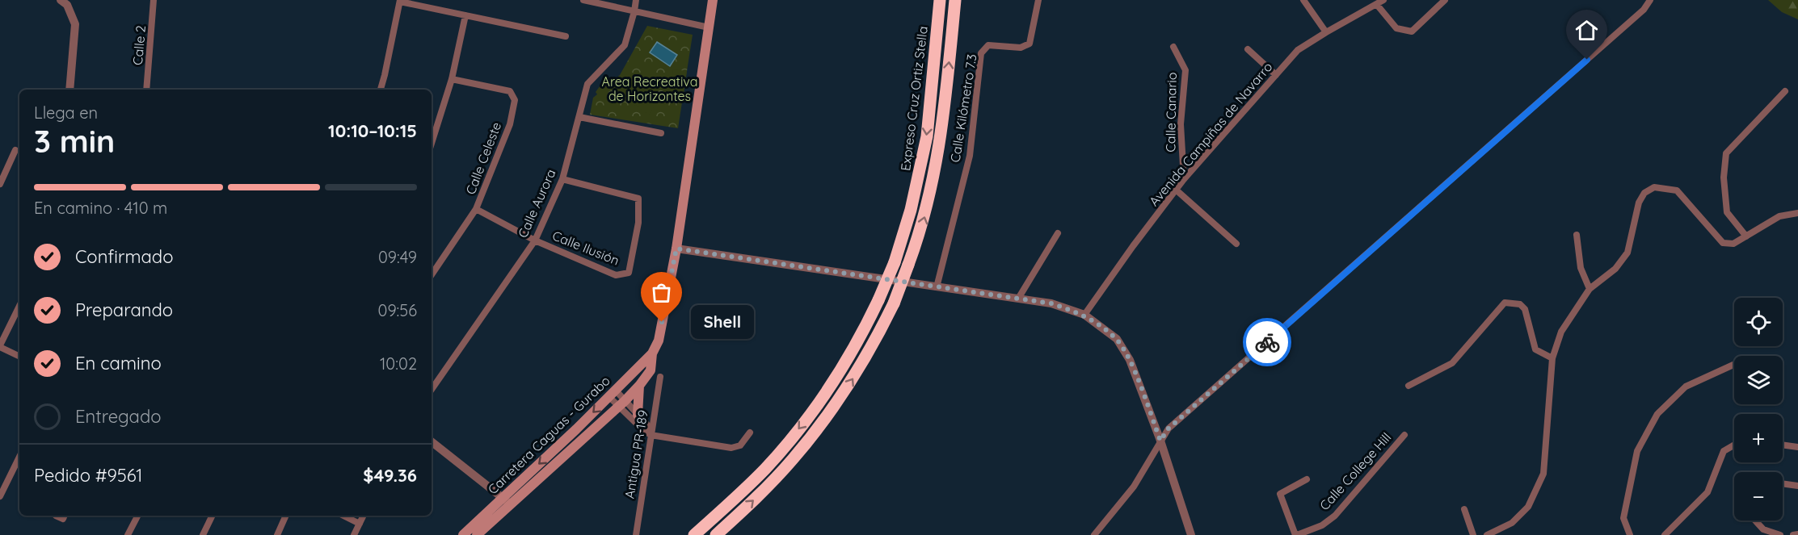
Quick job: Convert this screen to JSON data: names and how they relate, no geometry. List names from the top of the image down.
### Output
{
  "streets": {
    "highway": ["Expreso Cruz Ortiz Stella"],
    "main road": ["Carretera Caguas - Gurabo"],
    "street": [
      "Calle 2",
      "Calle Kilómetro 7.3",
      "Calle Canario",
      "Avenida Campiñas de Navarro",
      "Calle Celeste",
      "Calle Aurora",
      "Calle Ilusión",
      "Antigua PR-189",
      "Calle College Hill"
    ]
  },
  "crossings": [
    ["Calle Canario", "Avenida Campiñas de Navarro"],
    ["Calle Celeste", "Calle Ilusión"],
    ["Calle Aurora", "Calle Ilusión"]
  ],
  "parks": ["Area Recreativa de Horizontes"],
  "places": ["Shell"],
  "page": {
    "heading": ["3 min", "Llega en", "10:10–10:15"],
    "panel": ["Pedido #9561", "$49.36"],
    "bar": "En camino · 410 m",
    "list": [
      ["Confirmado", "09:49"],
      ["Preparando", "09:56"],
      ["En camino", "10:02"],
      "Entregado"
    ],
    "map_buttons": ["+", "−"],
    "bubble": "Shell"
  }
}
